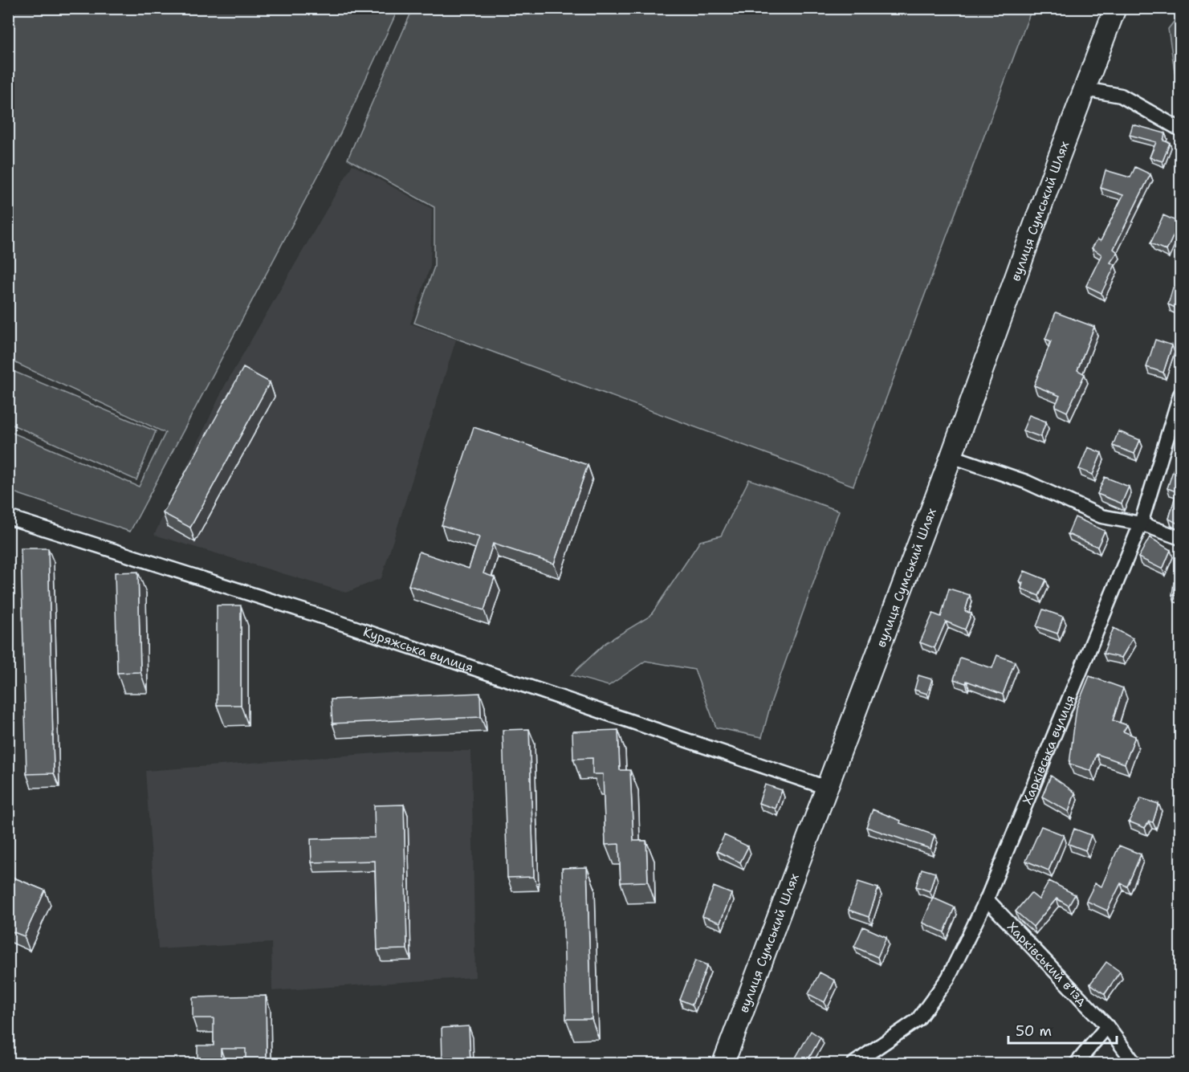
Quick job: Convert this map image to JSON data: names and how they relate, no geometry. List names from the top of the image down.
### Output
{
  "streets": {
    "main road": ["вулиця Сумський Шлях"],
    "street": ["Куряжська вулиця", "Харківська вулиця", "Харківський в’їзд"]
  },
  "crossings": [
    ["вулиця Сумський Шлях", "Куряжська вулиця"],
    ["Харківська вулиця", "Харківський в’їзд"]
  ],
  "scale_bar": "50 m"
}
